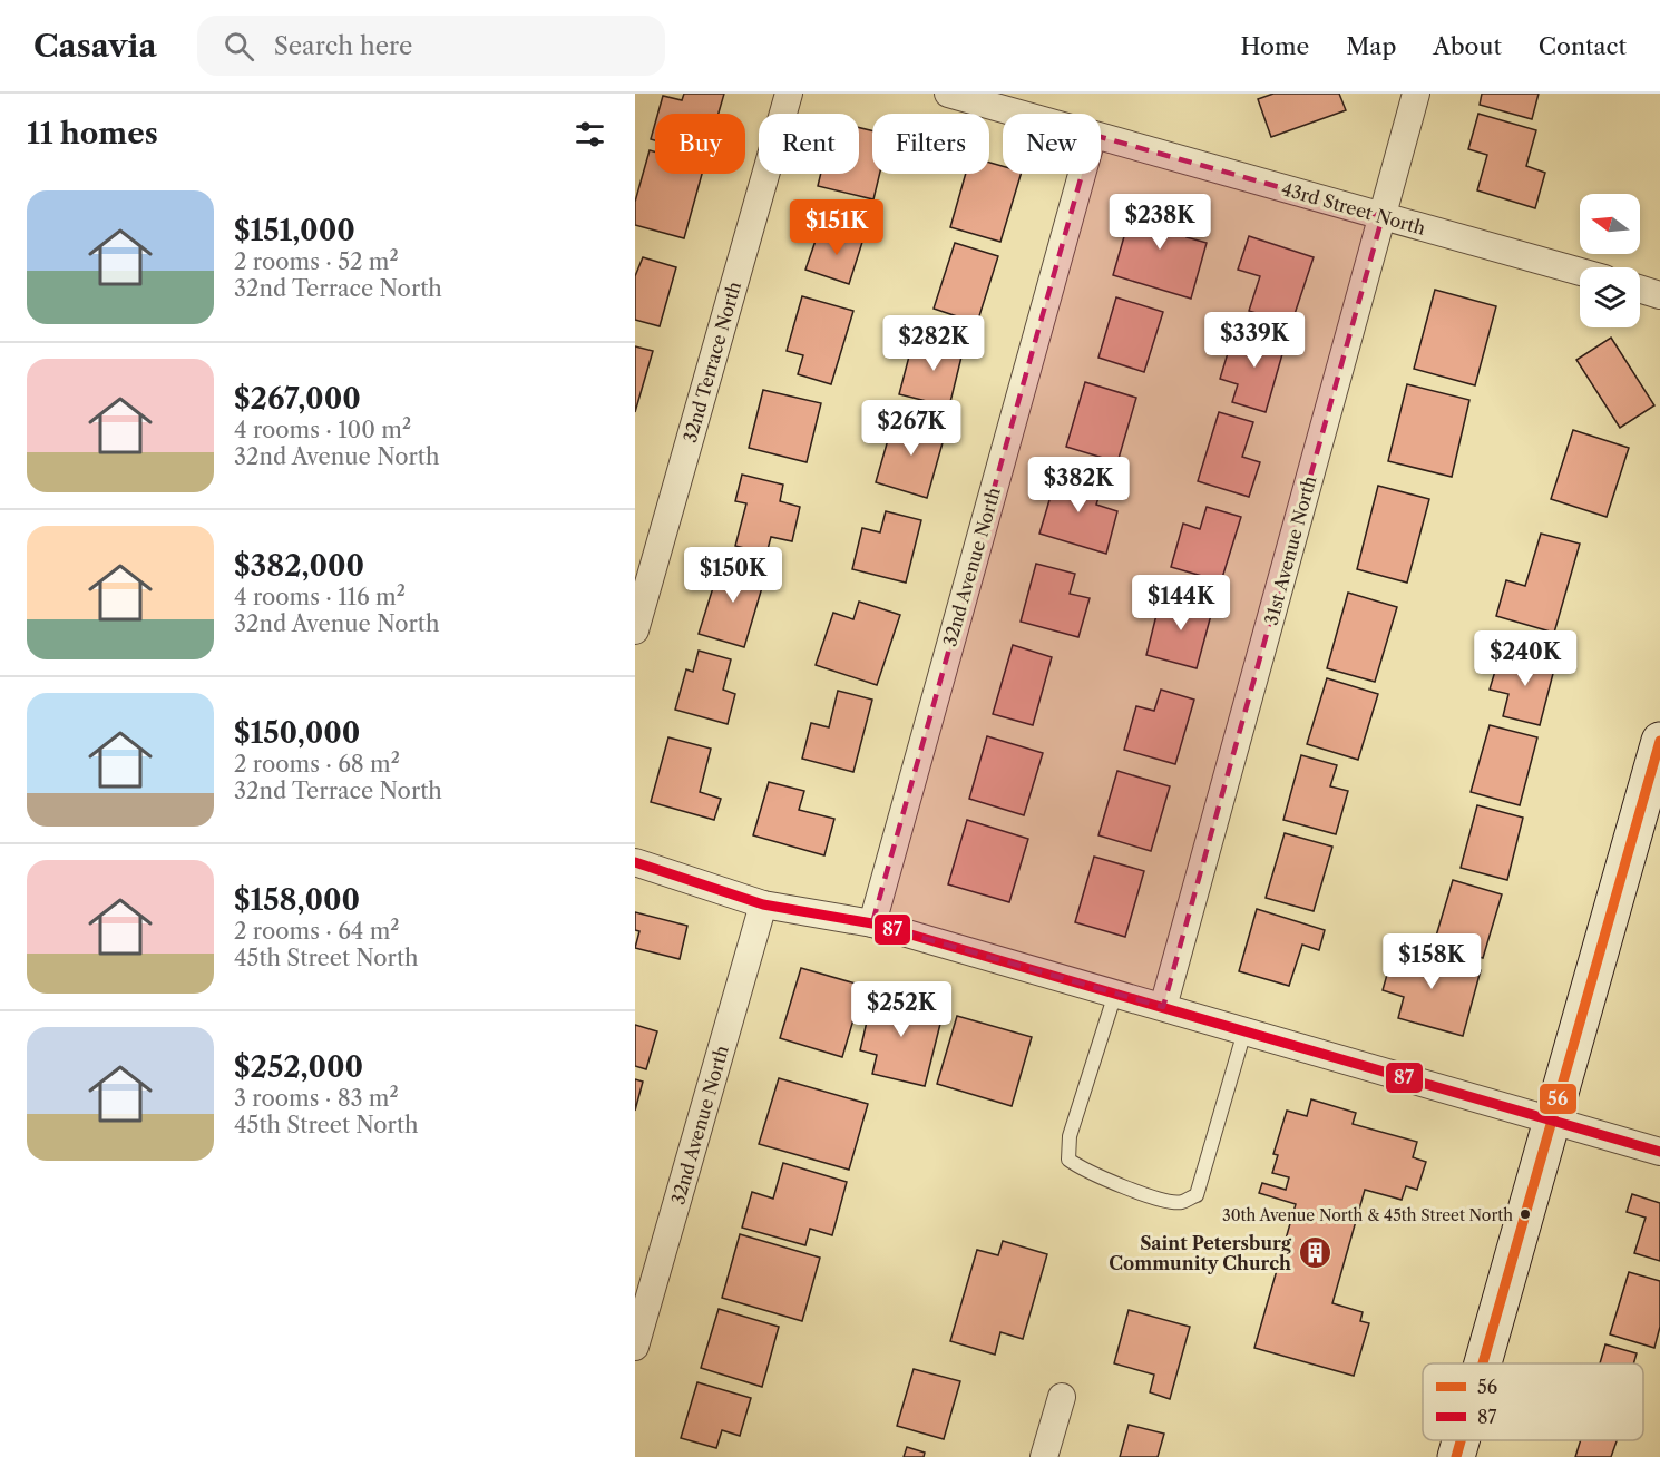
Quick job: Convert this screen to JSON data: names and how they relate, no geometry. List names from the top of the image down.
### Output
{
  "streets": {
    "street": [
      "43rd Street North",
      "32nd Terrace North",
      "31st Avenue North",
      "32nd Avenue North"
    ]
  },
  "crossings": [
    ["43rd Street North", "31st Avenue North"]
  ],
  "places": {
    "other": ["30th Avenue North & 45th Street North"],
    "building": ["Saint Petersburg Community Church"]
  },
  "lines": ["transit line 56", "transit line 87"],
  "legend": ["56", "87"],
  "north": "left",
  "page": {
    "header": "Casavia",
    "search": "Search here",
    "nav": [
      "Home",
      "Map",
      "About",
      "Contact"
    ],
    "heading": "11 homes",
    "chip": [
      "Buy",
      "Rent",
      "Filters",
      "New"
    ],
    "list": [
      {
        "name": "$151,000",
        "note": "2 rooms · 52 m² · 32nd Terrace North"
      },
      {
        "name": "$267,000",
        "note": "4 rooms · 100 m² · 32nd Avenue North"
      },
      {
        "name": "$382,000",
        "note": "4 rooms · 116 m² · 32nd Avenue North"
      },
      {
        "name": "$150,000",
        "note": "2 rooms · 68 m² · 32nd Terrace North"
      },
      {
        "name": "$158,000",
        "note": "2 rooms · 64 m² · 45th Street North"
      },
      {
        "name": "$252,000",
        "note": "3 rooms · 83 m² · 45th Street North"
      }
    ],
    "price": [
      "$238K",
      "$151K",
      "$339K",
      "$282K",
      "$267K",
      "$382K",
      "$150K",
      "$144K",
      "$240K",
      "$158K",
      "$252K"
    ]
  }
}
